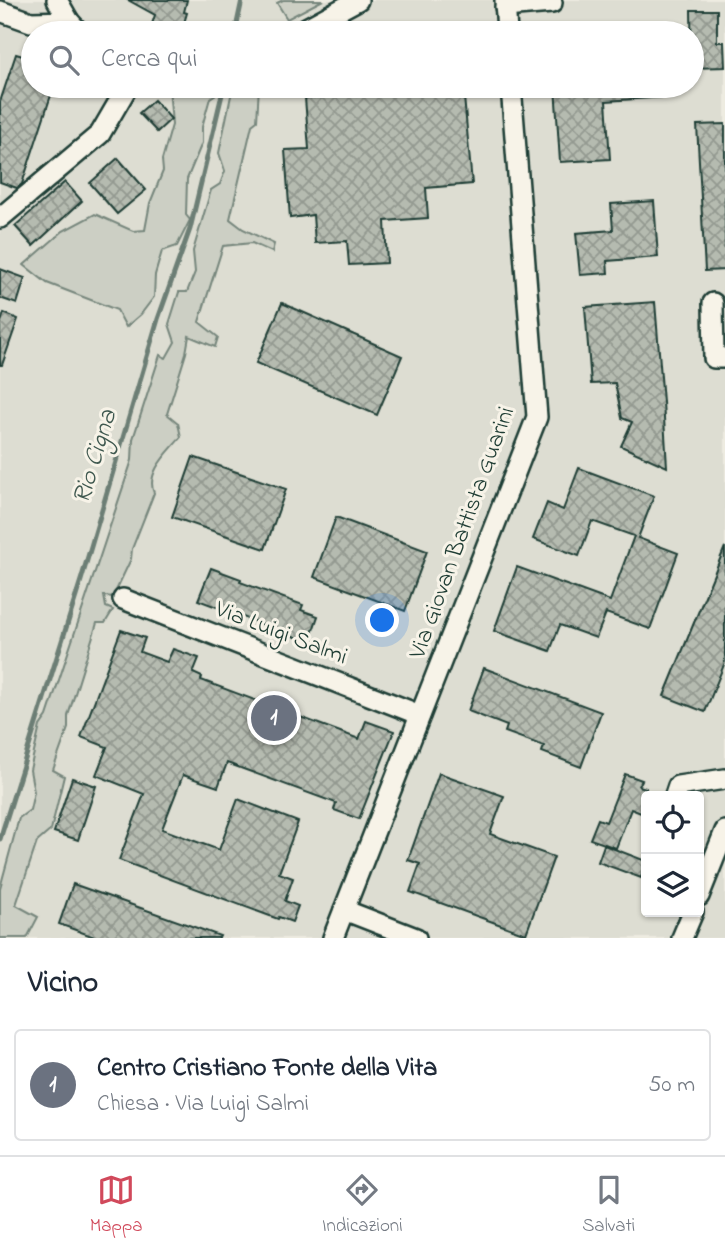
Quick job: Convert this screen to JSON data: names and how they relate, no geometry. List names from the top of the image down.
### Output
{
  "streets": {
    "street": ["Via Giovan Battista Guarini", "Via Luigi Salmi"]
  },
  "crossings": [
    ["Via Giovan Battista Guarini", "Via Luigi Salmi"]
  ],
  "water": ["Rio Cigna"],
  "page": {
    "search": "Cerca qui",
    "pins": "1",
    "heading": "Vicino",
    "list": [
      {
        "mark": "1",
        "name": "Centro Cristiano Fonte della Vita",
        "note": "Chiesa · Via Luigi Salmi",
        "value": "50 m"
      }
    ],
    "nav": ["Mappa", "Indicazioni", "Salvati"]
  }
}
